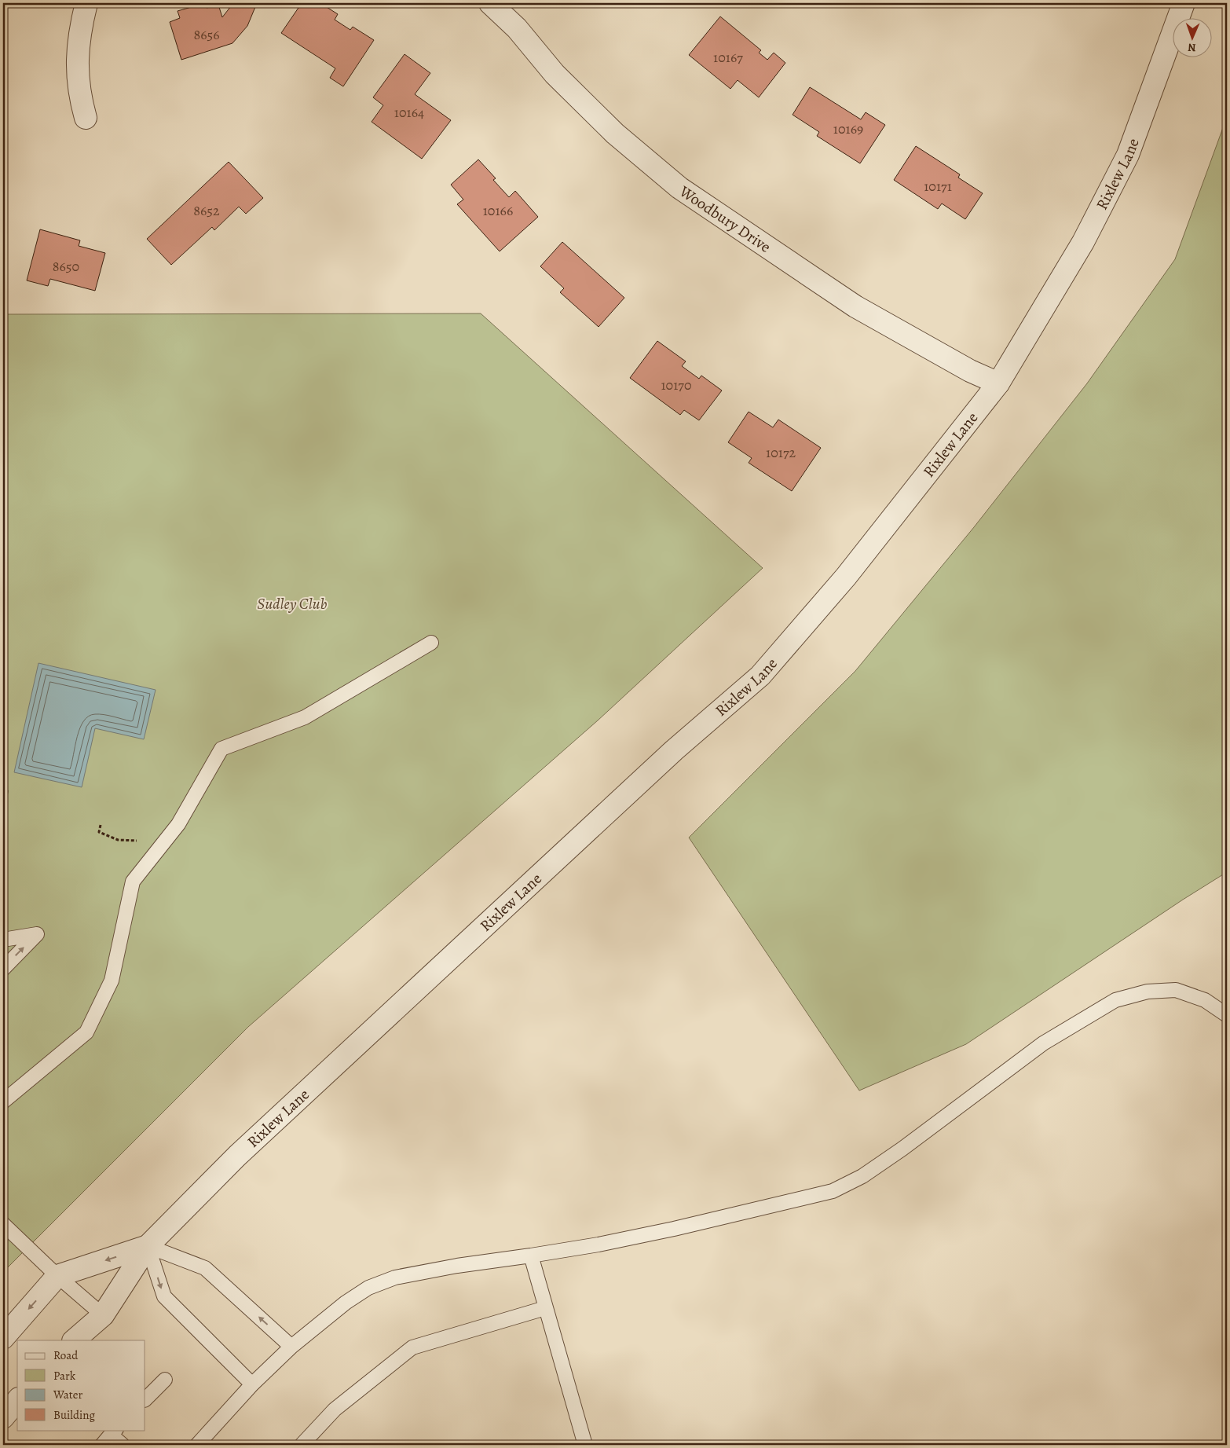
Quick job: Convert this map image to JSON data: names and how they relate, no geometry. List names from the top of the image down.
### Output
{
  "streets": {
    "street": ["Rixlew Lane", "Woodbury Drive"]
  },
  "crossings": [
    ["Rixlew Lane", "Woodbury Drive"]
  ],
  "parks": ["Sudley Club"],
  "house_numbers": [
    "8656",
    "10167",
    "10164",
    "10169",
    "10171",
    "8652",
    "10166",
    "8650",
    "10170",
    "10172"
  ],
  "legend": [
    "Road",
    "Park",
    "Water",
    "Building"
  ],
  "north": "bottom"
}
